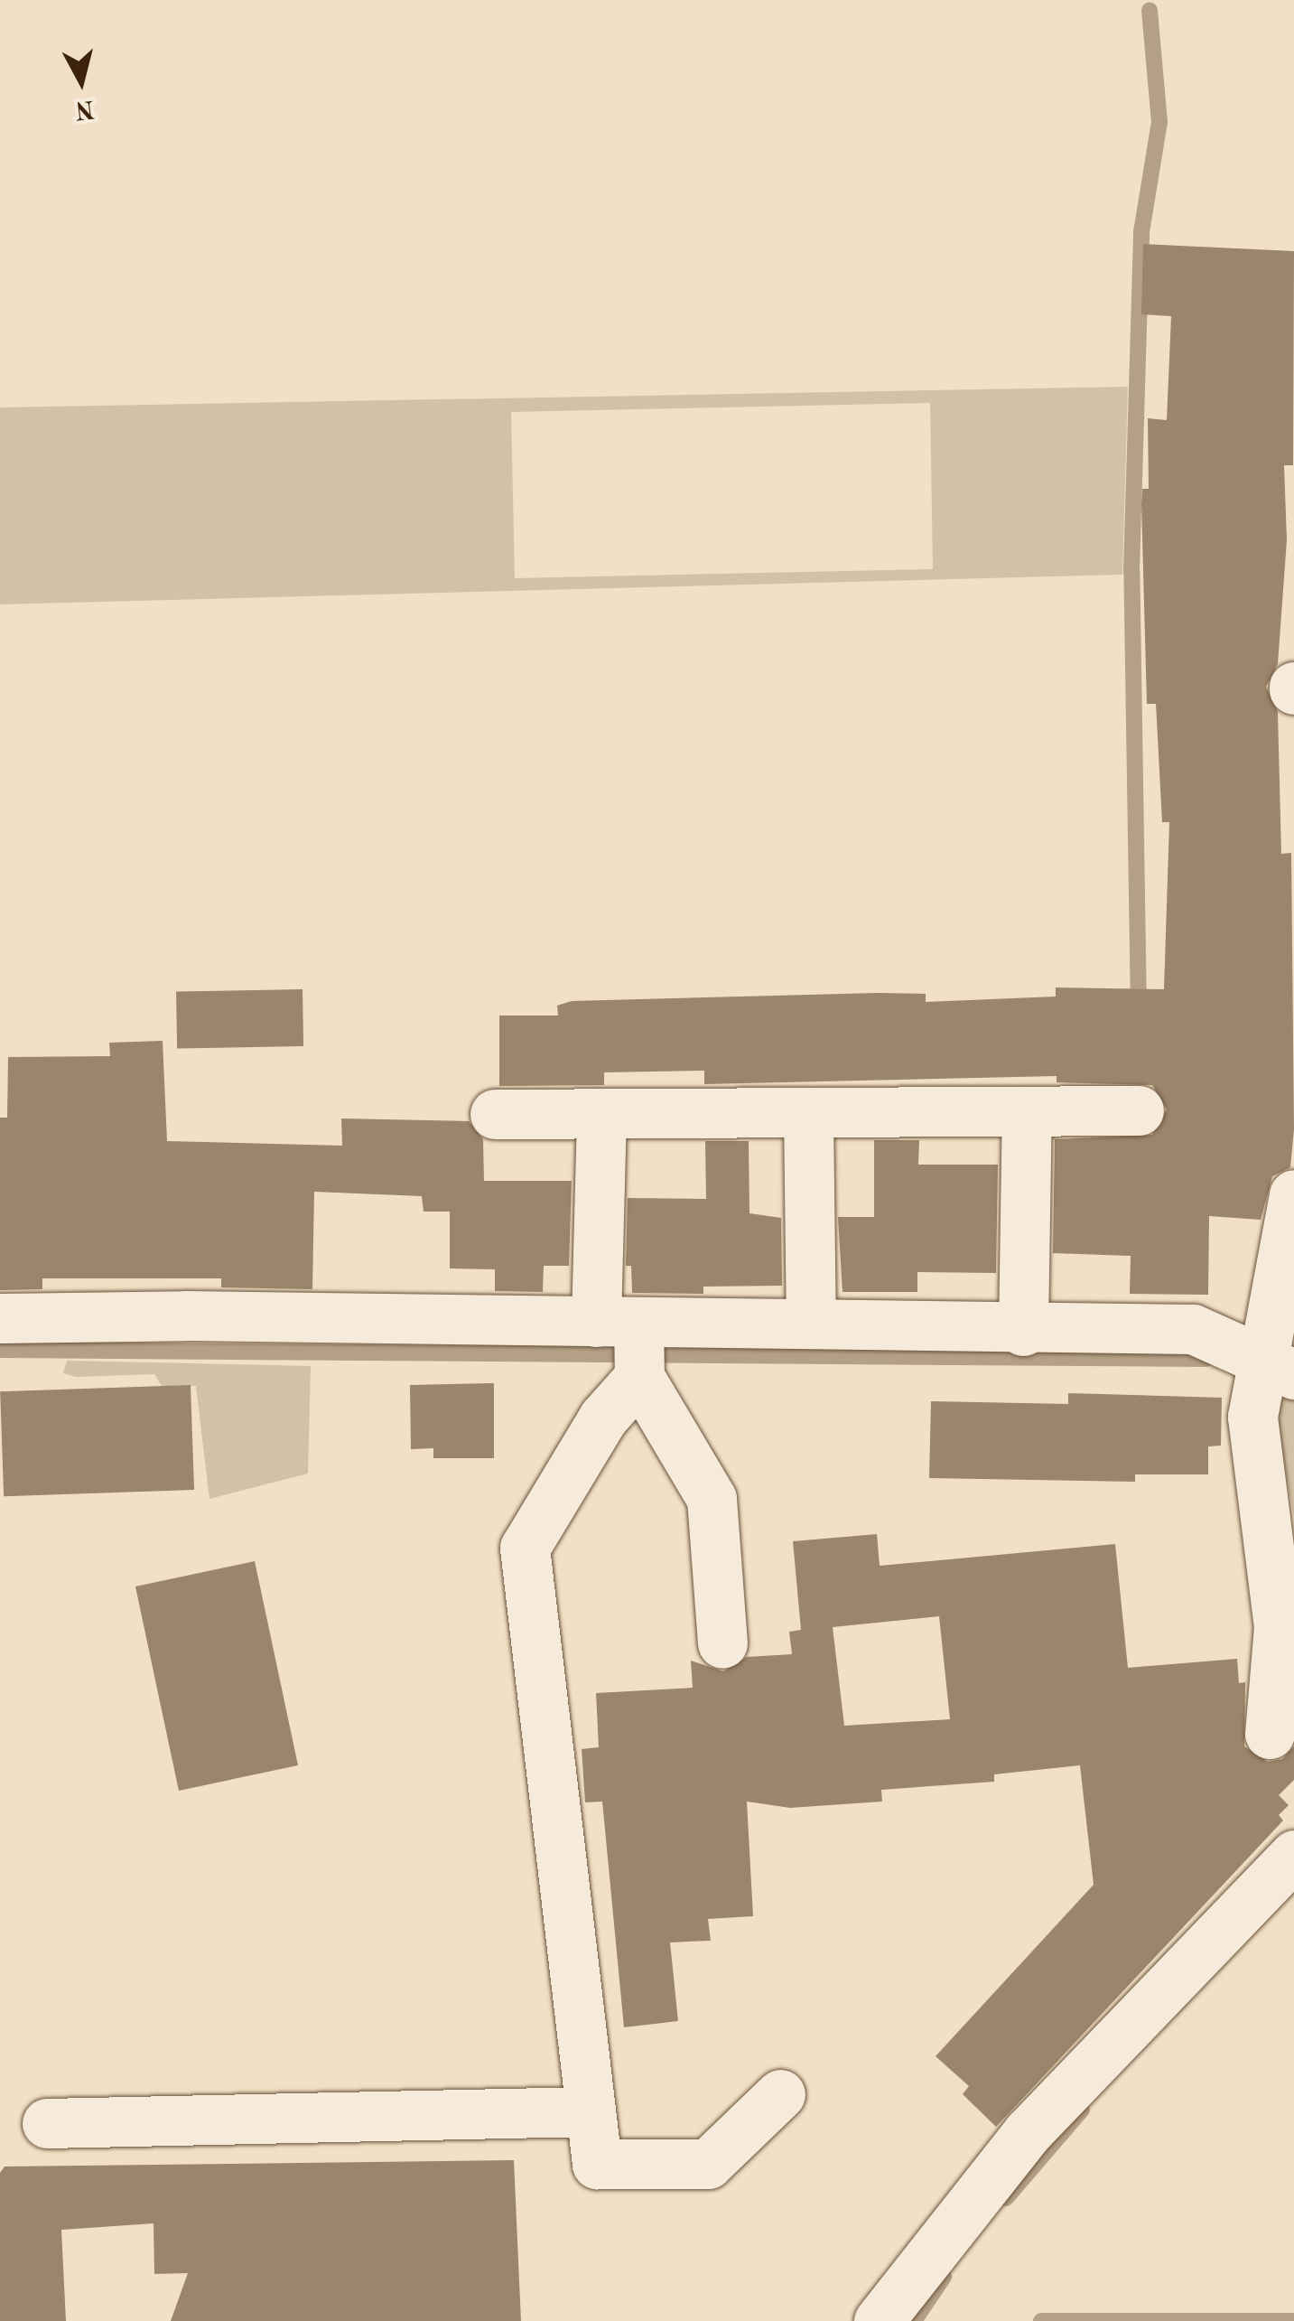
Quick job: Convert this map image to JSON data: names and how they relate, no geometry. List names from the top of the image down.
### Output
{
  "north": "bottom"
}
